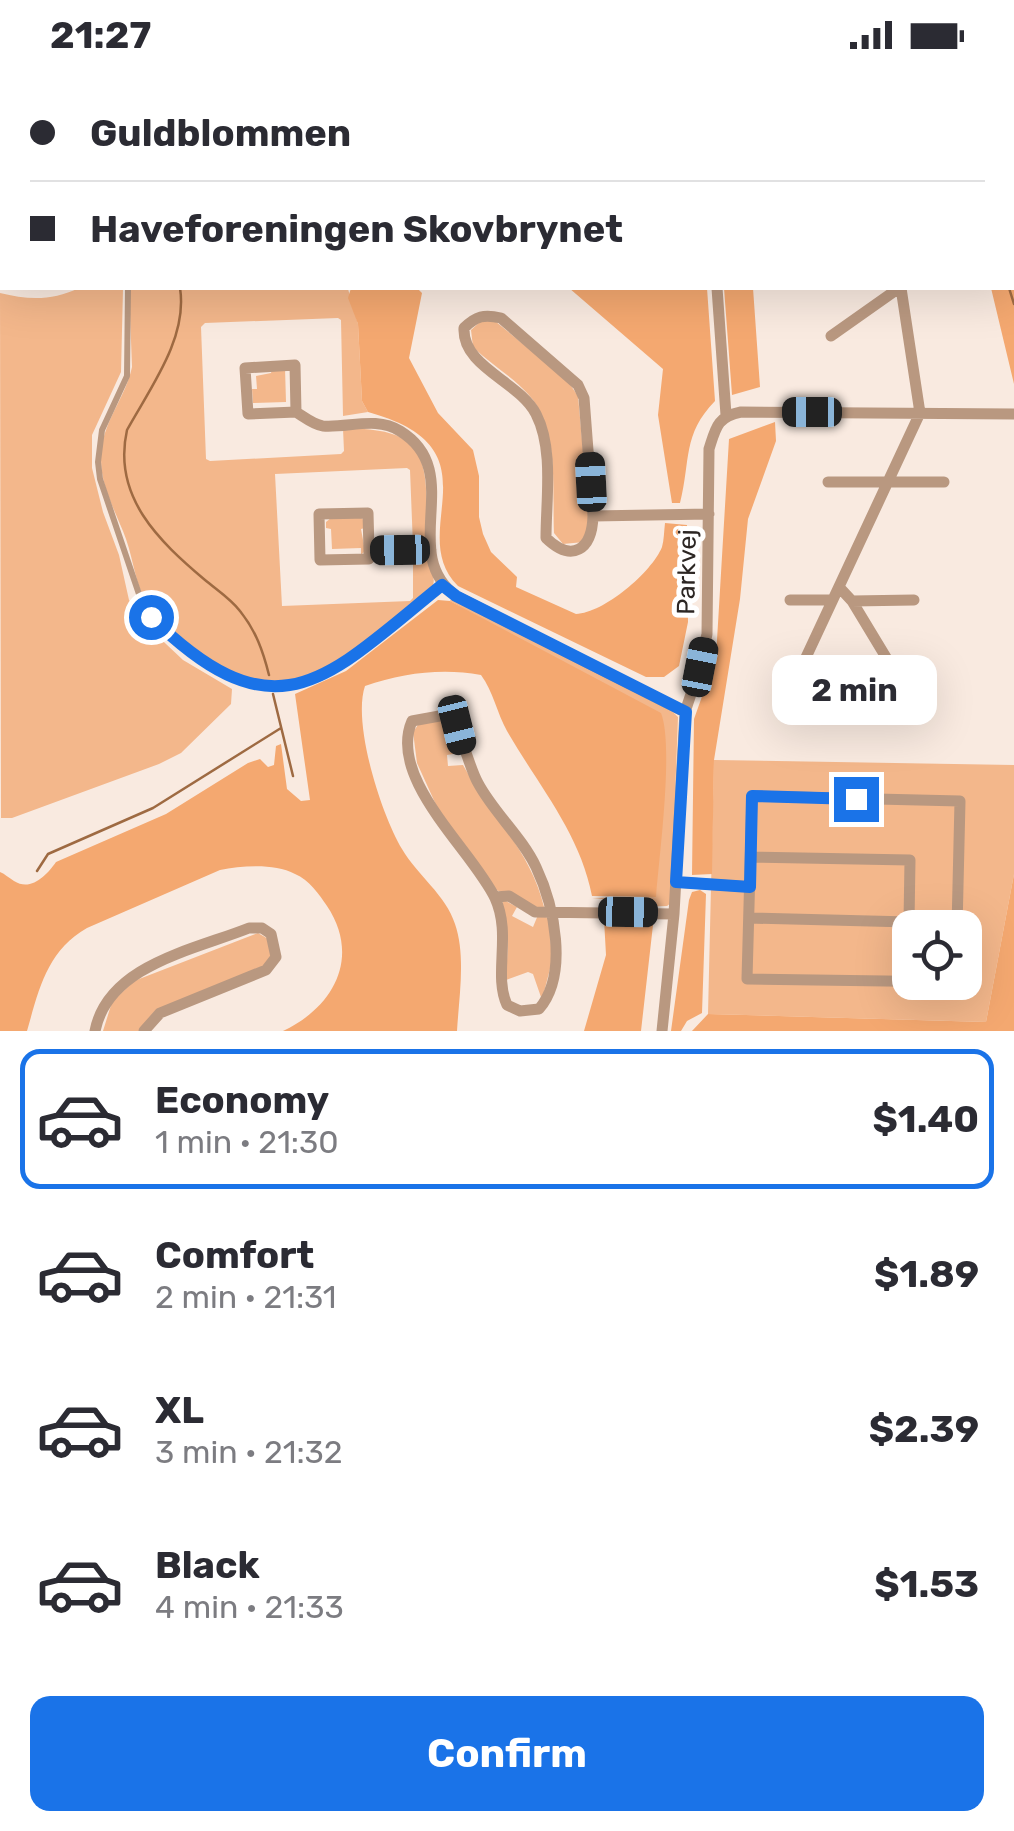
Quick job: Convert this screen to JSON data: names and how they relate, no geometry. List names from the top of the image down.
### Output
{
  "streets": {
    "street": ["Parkvej"]
  },
  "page": {
    "status": "21:27",
    "banner": ["Guldblommen", "Haveforeningen Skovbrynet"],
    "bubble": "2 min",
    "list": [
      {
        "name": "Economy",
        "note": "1 min · 21:30",
        "value": "$1.40"
      },
      {
        "name": "Comfort",
        "note": "2 min · 21:31",
        "value": "$1.89"
      },
      {
        "name": "XL",
        "note": "3 min · 21:32",
        "value": "$2.39"
      },
      {
        "name": "Black",
        "note": "4 min · 21:33",
        "value": "$1.53"
      }
    ],
    "buttons": "Confirm"
  }
}
